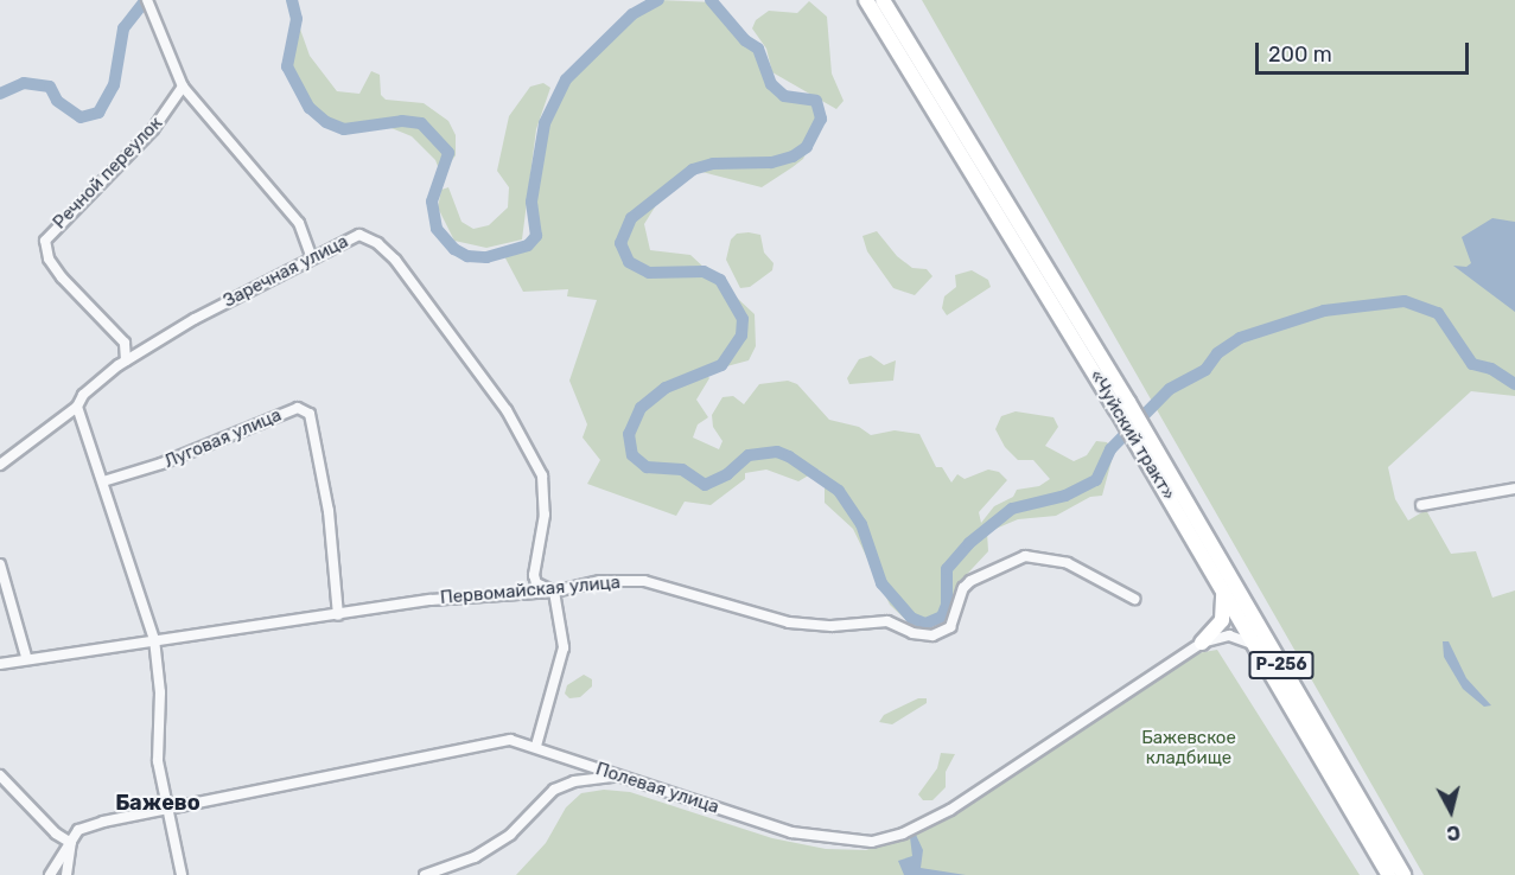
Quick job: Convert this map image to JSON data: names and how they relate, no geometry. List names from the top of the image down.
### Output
{
  "streets": {
    "highway": ["«Чуйский тракт»", "Р-256"],
    "street": [
      "Речной переулок",
      "Заречная улица",
      "Луговая улица",
      "Первомайская улица",
      "Полевая улица"
    ]
  },
  "crossings": [
    ["Речной переулок", "Заречная улица"],
    ["Заречная улица", "Первомайская улица"],
    ["Луговая улица", "Первомайская улица"]
  ],
  "districts": ["Бажево"],
  "parks": ["Бажевское кладбище"],
  "scale_bar": "200 m",
  "north": "bottom"
}
